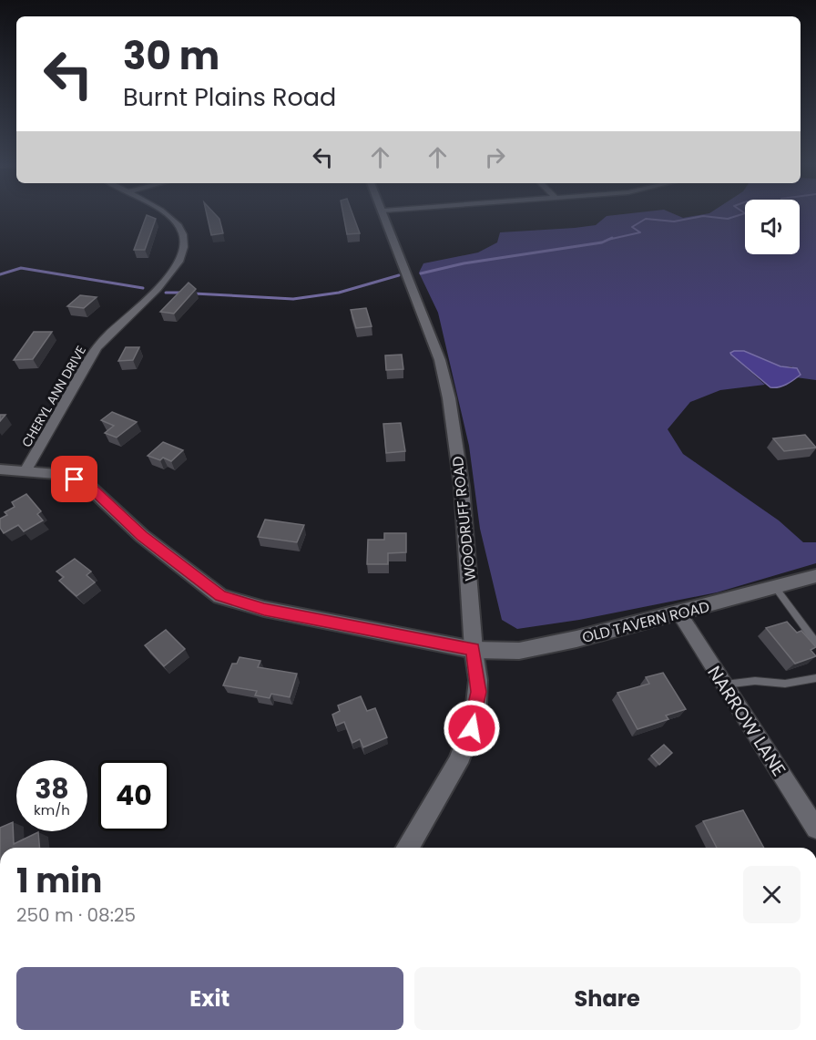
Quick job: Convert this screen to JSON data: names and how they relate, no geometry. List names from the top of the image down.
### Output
{
  "streets": {
    "street": [
      "CHERYL ANN DRIVE",
      "WOODRUFF ROAD",
      "OLD TAVERN ROAD",
      "NARROW LANE"
    ]
  },
  "crossings": [
    ["CHERYL ANN DRIVE", "OLD TAVERN ROAD"],
    ["WOODRUFF ROAD", "OLD TAVERN ROAD"],
    ["OLD TAVERN ROAD", "NARROW LANE"]
  ],
  "page": {
    "turn": ["30 m", "Burnt Plains Road"],
    "speed": "38 km/h",
    "limit": "40",
    "heading": ["1 min", "250 m · 08:25"],
    "buttons": ["Exit", "Share"]
  }
}
